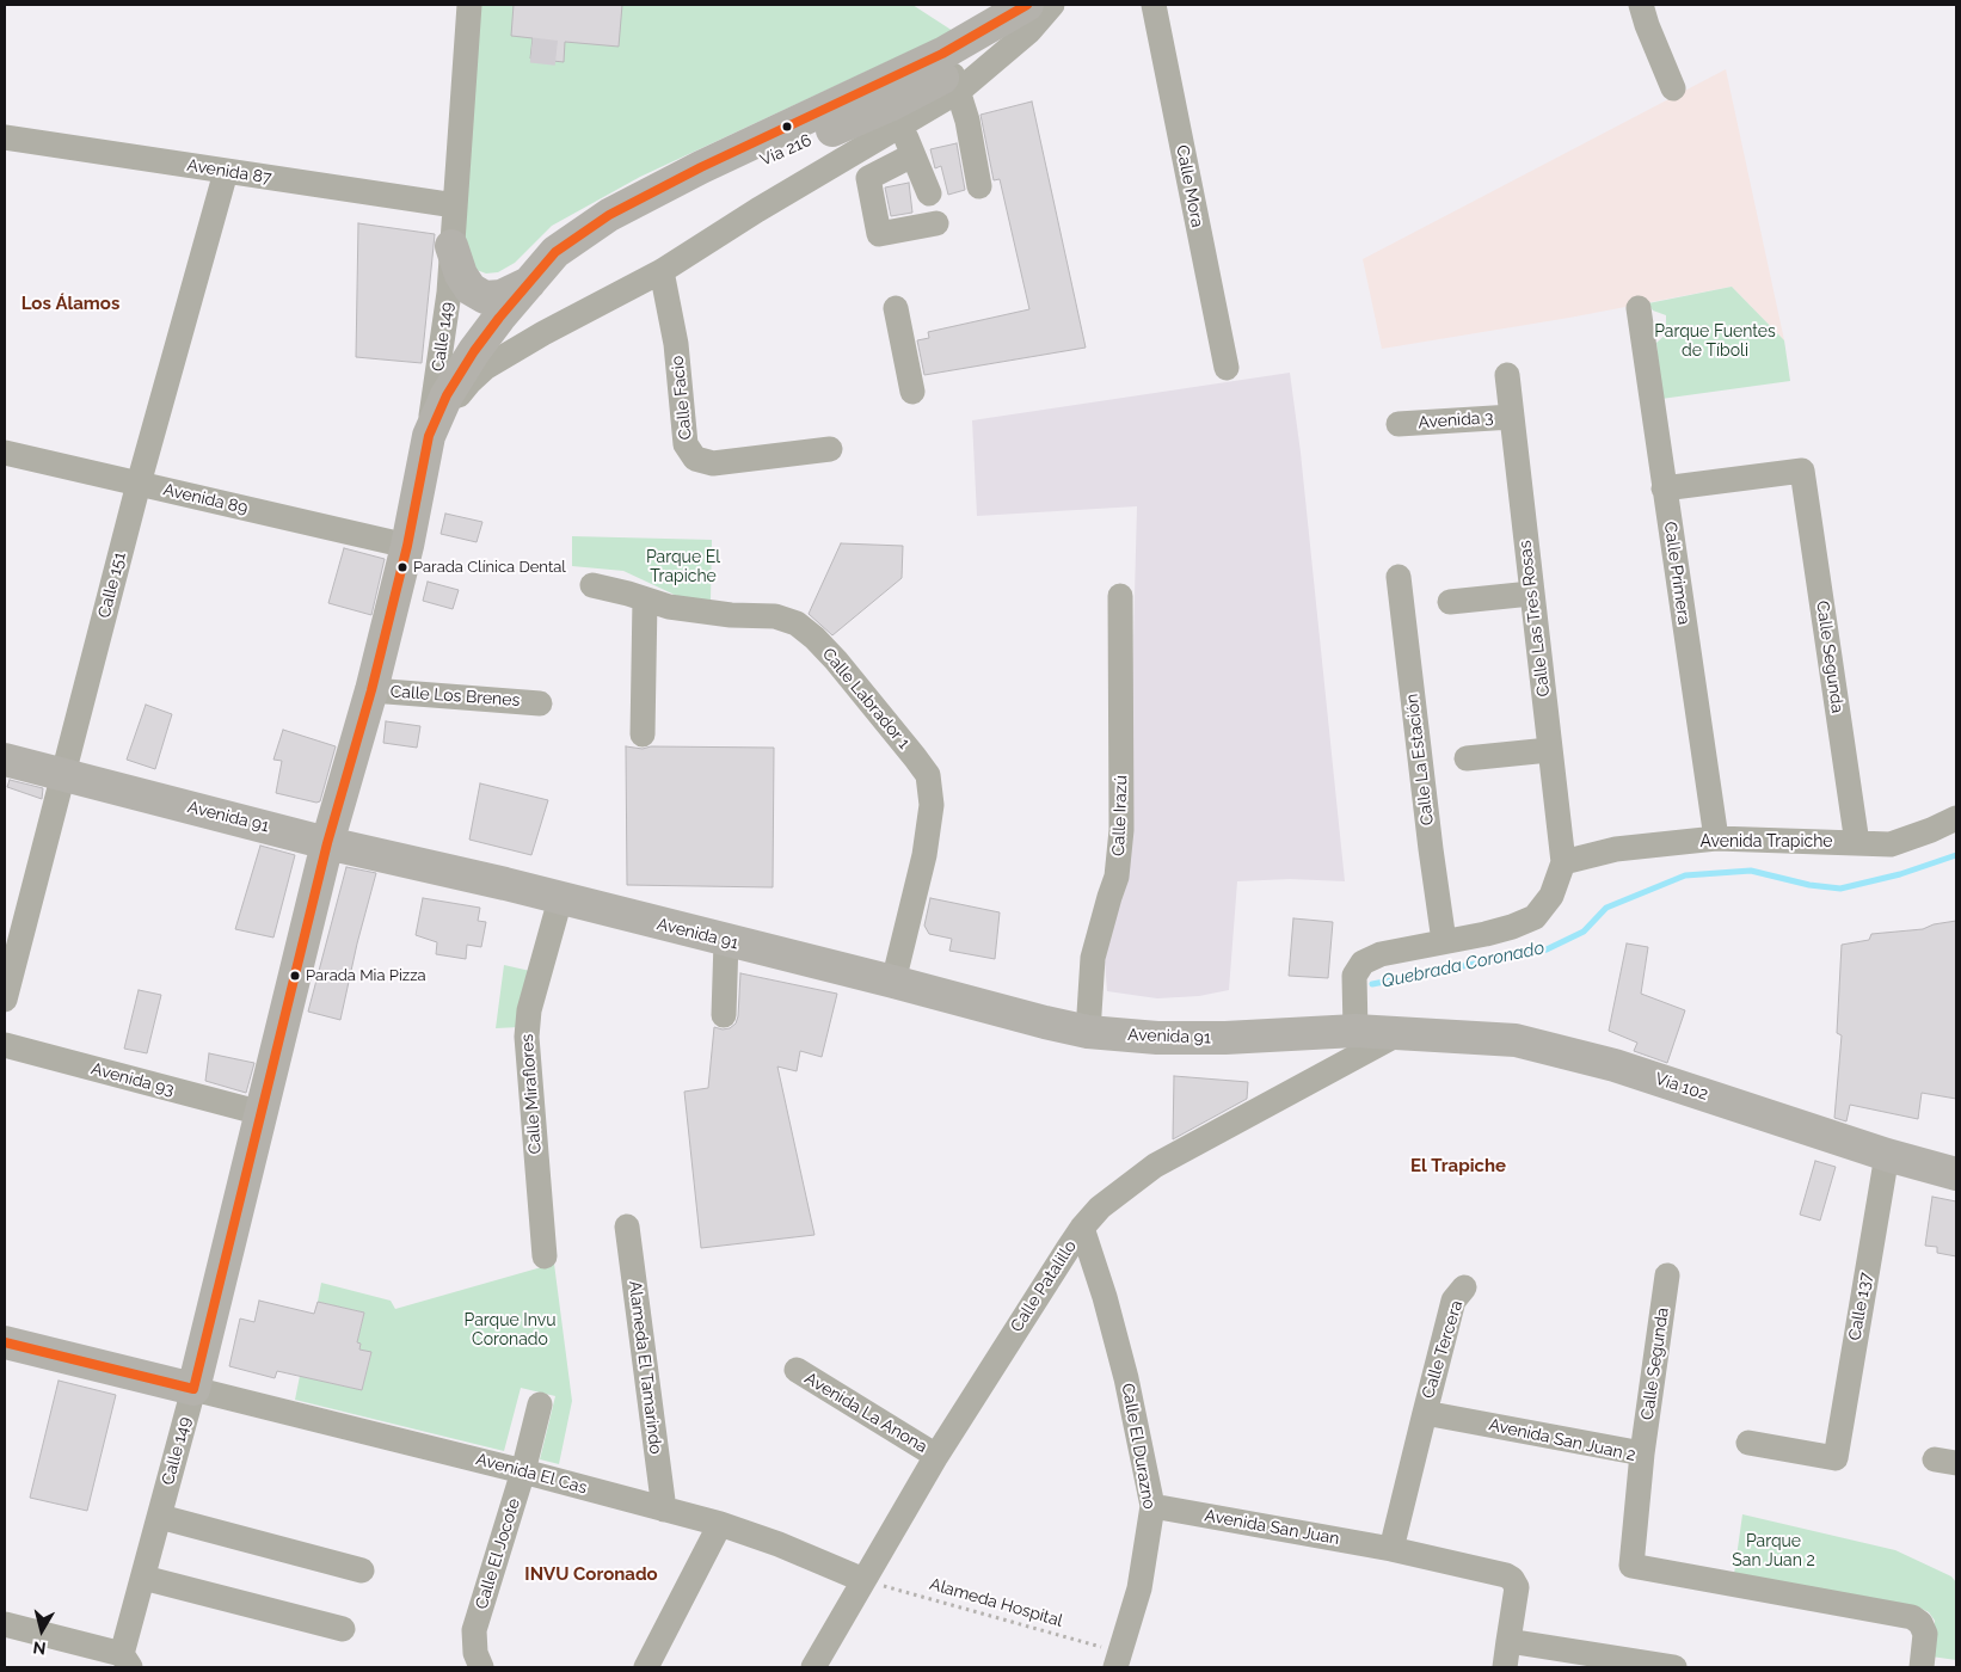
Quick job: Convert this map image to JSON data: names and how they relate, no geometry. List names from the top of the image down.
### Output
{
  "streets": {
    "main road": [
      "Vía 216",
      "Calle 149",
      "Avenida 91",
      "Vía 102"
    ],
    "street": [
      "Avenida 87",
      "Calle Mora",
      "Calle Facio",
      "Avenida 3",
      "Avenida 89",
      "Calle Primera",
      "Calle 151",
      "Calle Las Tres Rosas",
      "Calle Segunda",
      "Calle Los Brenes",
      "Calle Labrador 1",
      "Calle La Estación",
      "Calle Irazú",
      "Avenida Trapiche",
      "Avenida 93",
      "Calle Miraflores",
      "Calle Patalillo",
      "Calle 137",
      "Calle Tercera",
      "Alameda El Tamarindo",
      "Avenida La Anona",
      "Avenida San Juan 2",
      "Calle El Durazno",
      "Avenida El Cas",
      "Avenida San Juan",
      "Calle El Jocote"
    ],
    "path": ["Alameda Hospital"]
  },
  "crossings": [
    ["Vía 216", "Calle 149"],
    ["Avenida 87", "Calle 149"],
    ["Avenida 87", "Calle 151"],
    ["Calle 149", "Avenida 89"],
    ["Calle 149", "Calle Los Brenes"],
    ["Calle 149", "Avenida 91"],
    ["Calle 149", "Avenida 93"],
    ["Calle 149", "Avenida El Cas"],
    ["Avenida 3", "Calle Las Tres Rosas"],
    ["Avenida 89", "Calle 151"],
    ["Calle Primera", "Calle Segunda"],
    ["Calle Primera", "Avenida Trapiche"],
    ["Calle 151", "Avenida 91"],
    ["Calle Las Tres Rosas", "Avenida Trapiche"],
    ["Calle Segunda", "Avenida Trapiche"],
    ["Calle Segunda", "Avenida San Juan 2"],
    ["Calle Labrador 1", "Avenida 91"],
    ["Calle Irazú", "Avenida 91"],
    ["Avenida 91", "Vía 102"],
    ["Avenida 91", "Calle Miraflores"],
    ["Avenida 91", "Calle Patalillo"],
    ["Vía 102", "Calle 137"],
    ["Calle Patalillo", "Avenida La Anona"],
    ["Calle Patalillo", "Calle El Durazno"],
    ["Calle Patalillo", "Avenida El Cas"],
    ["Calle Patalillo", "Alameda Hospital"],
    ["Calle Tercera", "Avenida San Juan 2"],
    ["Alameda El Tamarindo", "Avenida El Cas"],
    ["Calle El Durazno", "Avenida San Juan"],
    ["Calle El Durazno", "Alameda Hospital"],
    ["Avenida El Cas", "Calle El Jocote"],
    ["Avenida El Cas", "Alameda Hospital"]
  ],
  "districts": ["Los Álamos", "El Trapiche", "INVU Coronado"],
  "water": ["Quebrada Coronado"],
  "parks": [
    "Parque Fuentes de Tíboli",
    "Parque El Trapiche",
    "Parque Invu Coronado",
    "Parque San Juan 2"
  ],
  "places": ["Parada Clínica Dental", "Parada Mia Pizza"],
  "north": "bottom"
}
